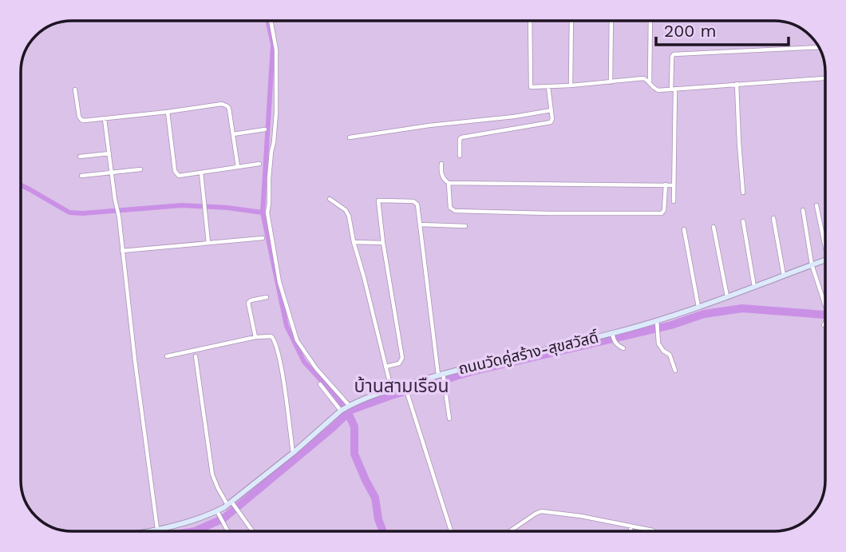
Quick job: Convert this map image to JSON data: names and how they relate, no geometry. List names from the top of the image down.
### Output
{
  "streets": {
    "street": ["ถนนวัดคู่สร้าง-สุขสวัสดิ์"]
  },
  "districts": ["บ้านสามเรือน"],
  "scale_bar": "200 m"
}
